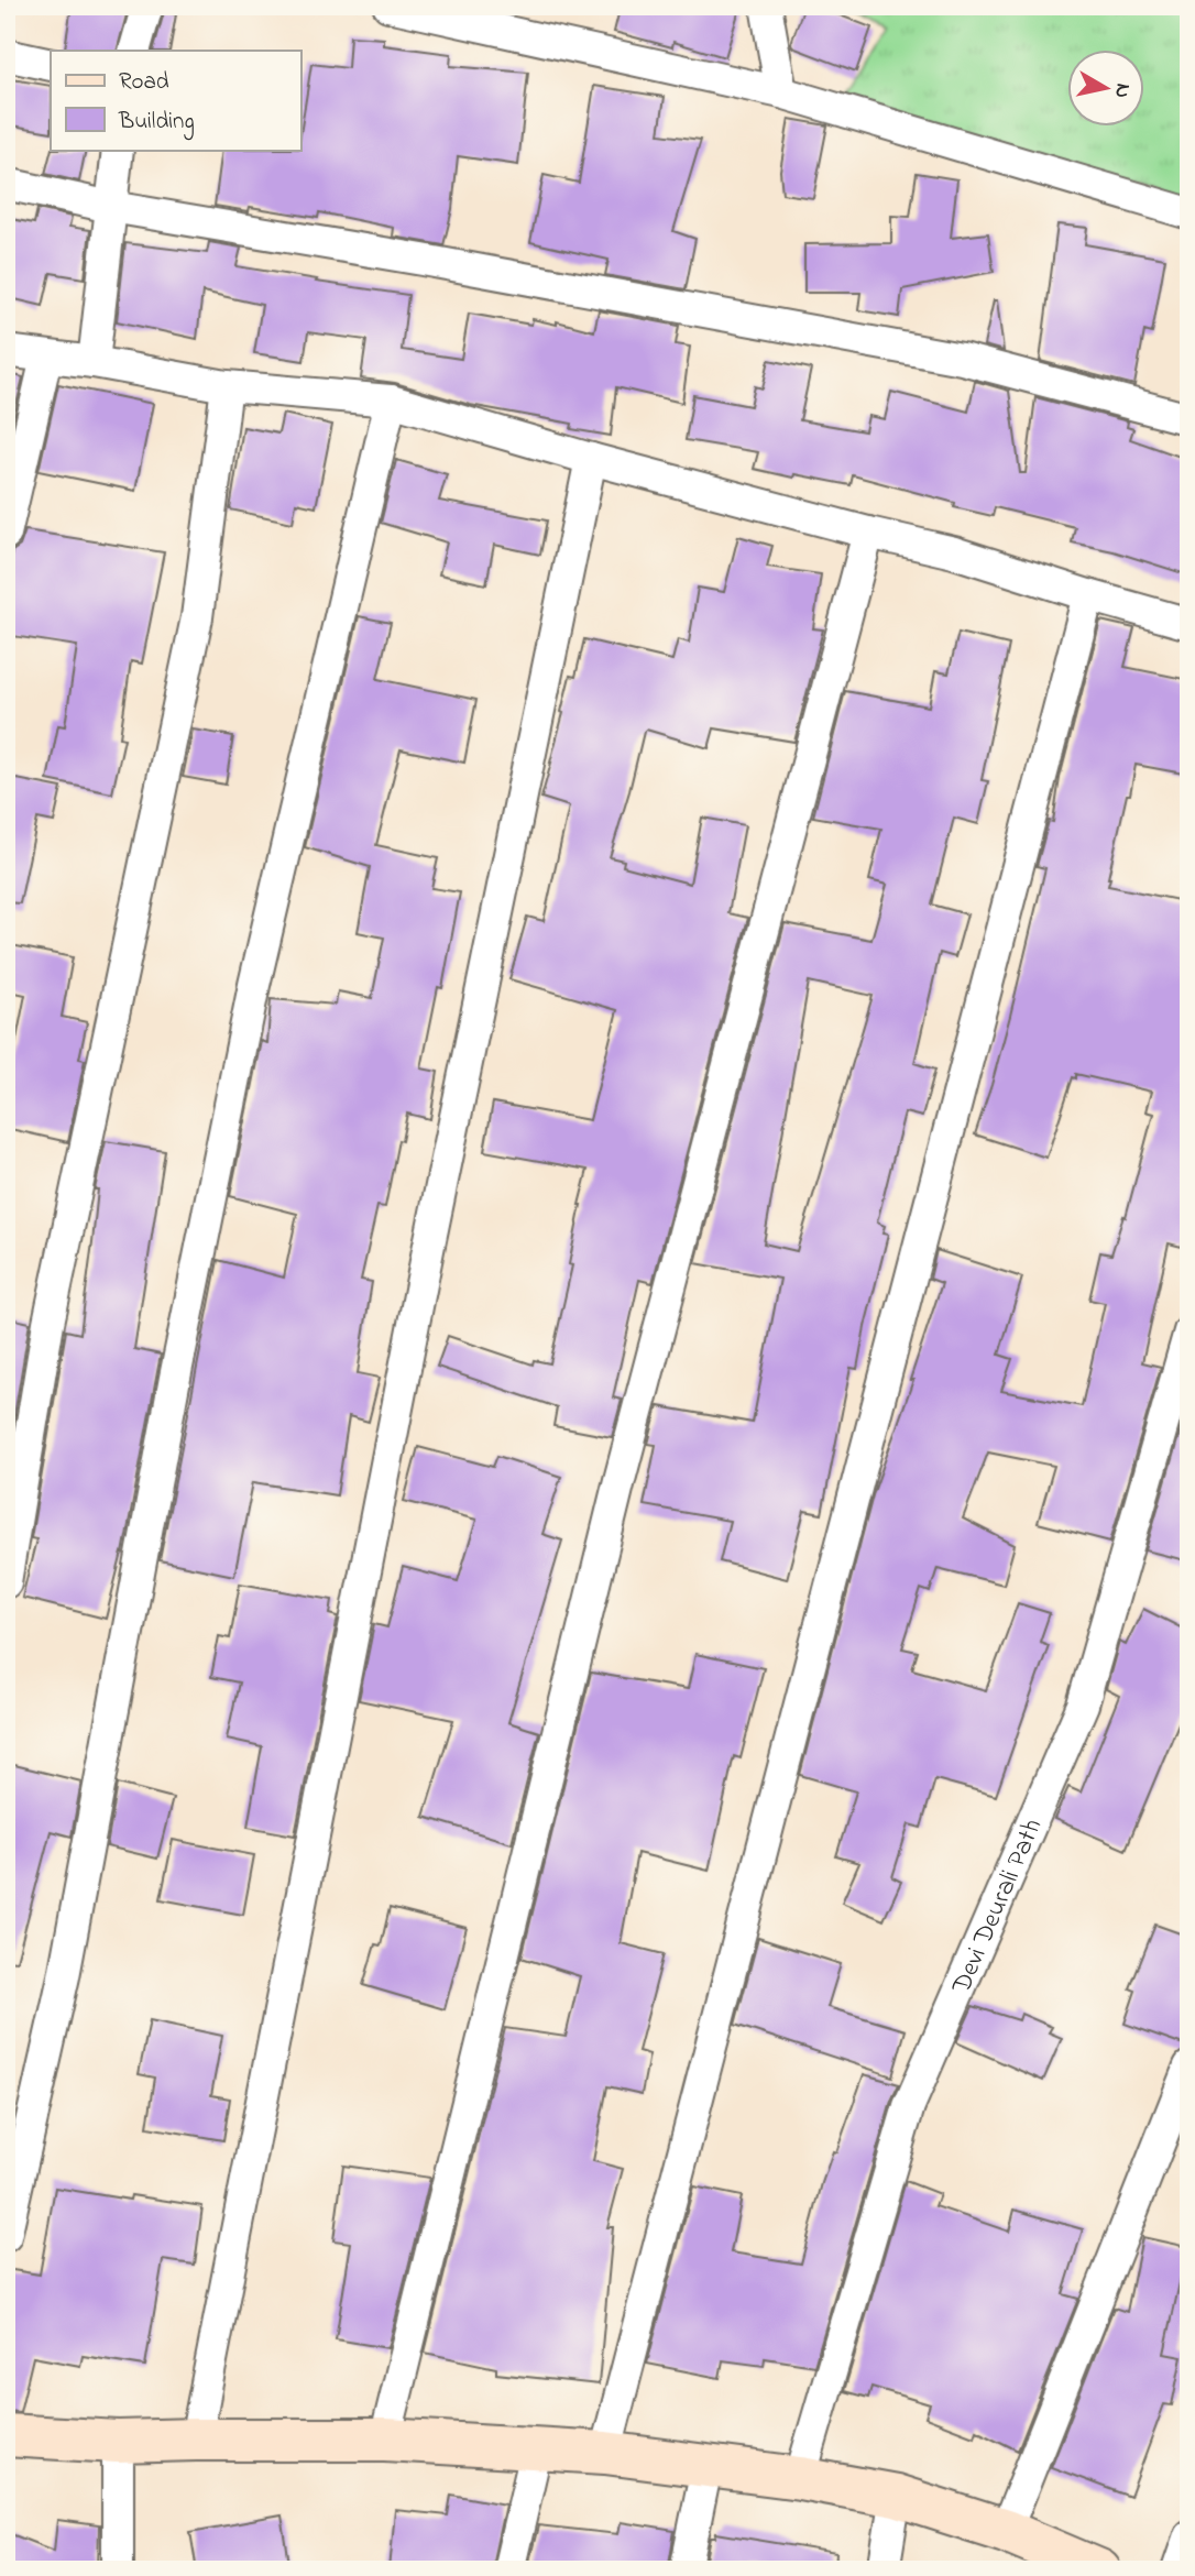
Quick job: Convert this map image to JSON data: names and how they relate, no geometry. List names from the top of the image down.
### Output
{
  "streets": {
    "street": ["Devi Deurali Path"]
  },
  "legend": ["Road", "Building"],
  "north": "right"
}
